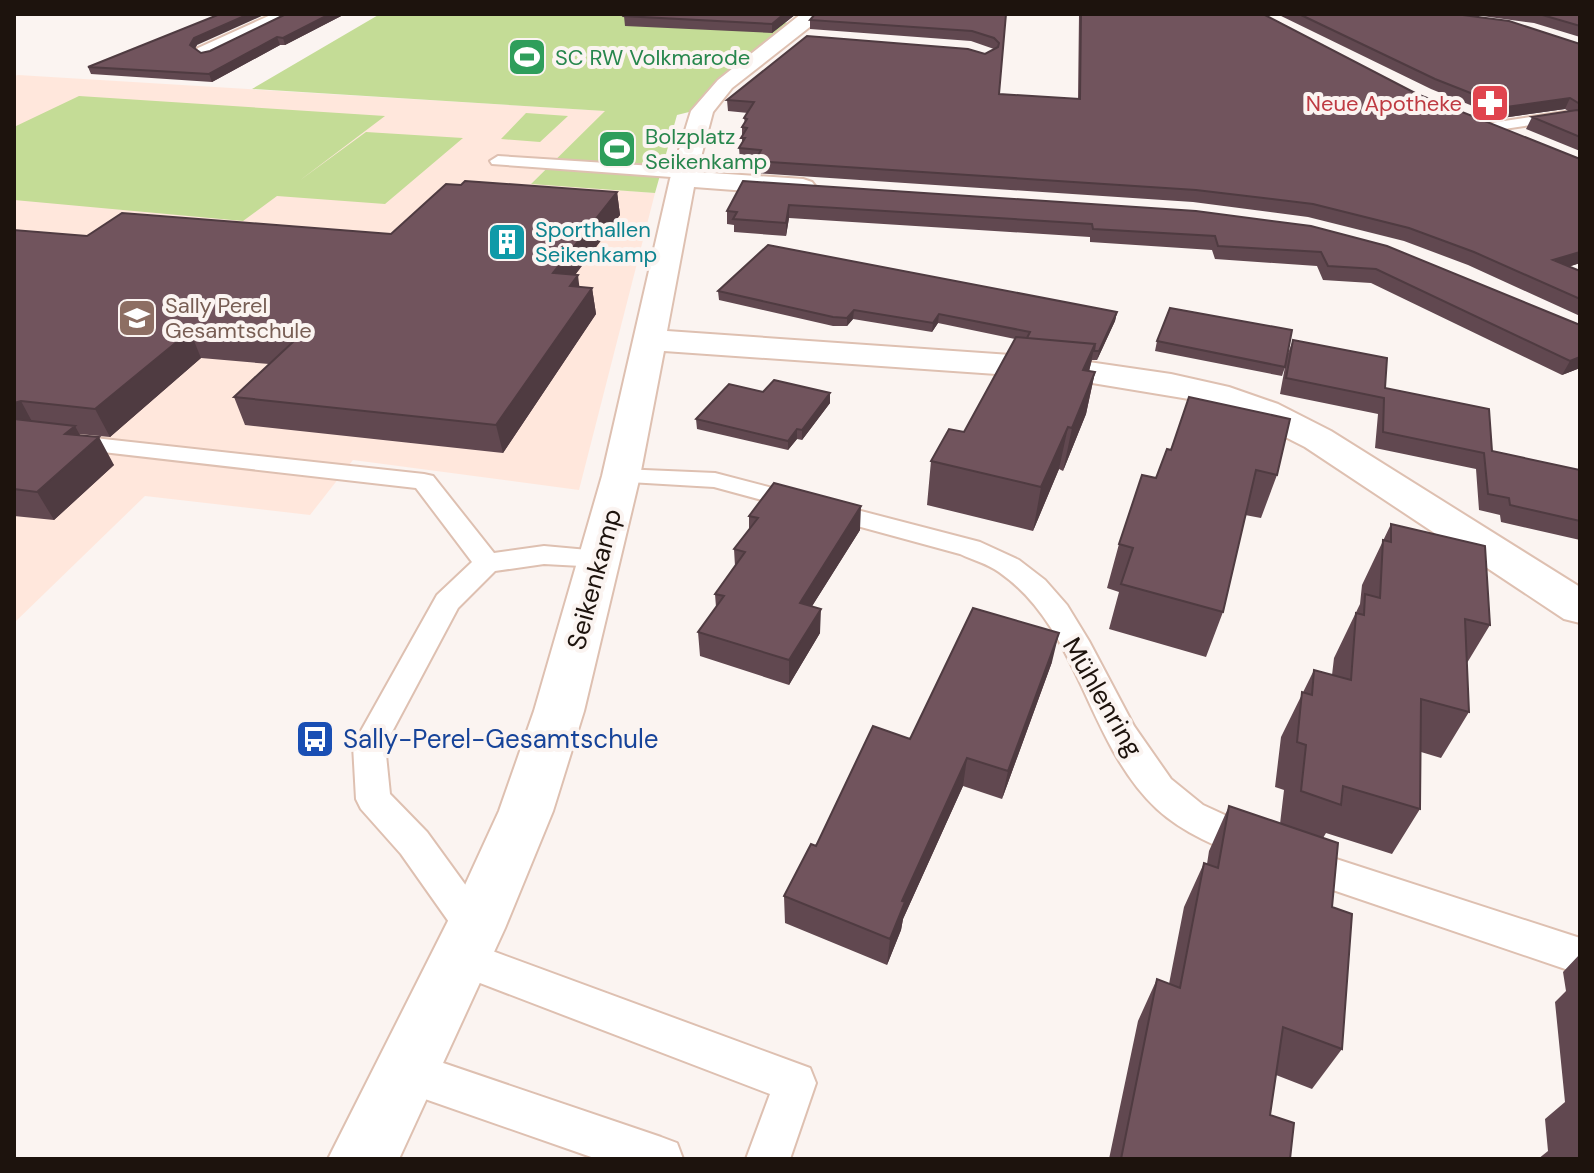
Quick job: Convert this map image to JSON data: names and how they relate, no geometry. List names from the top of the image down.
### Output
{
  "streets": {
    "street": ["Seikenkamp"],
    "lane": ["Mühlenring"]
  },
  "crossings": [
    ["Seikenkamp", "Mühlenring"]
  ],
  "places": {
    "sports": ["SC RW Volkmarode", "Bolzplatz Seikenkamp"],
    "pharmacy": ["Neue Apotheke"],
    "building": ["Sporthallen Seikenkamp"],
    "school or university": ["Sally Perel Gesamtschule"],
    "bus stop": ["Sally-Perel-Gesamtschule"]
  }
}
